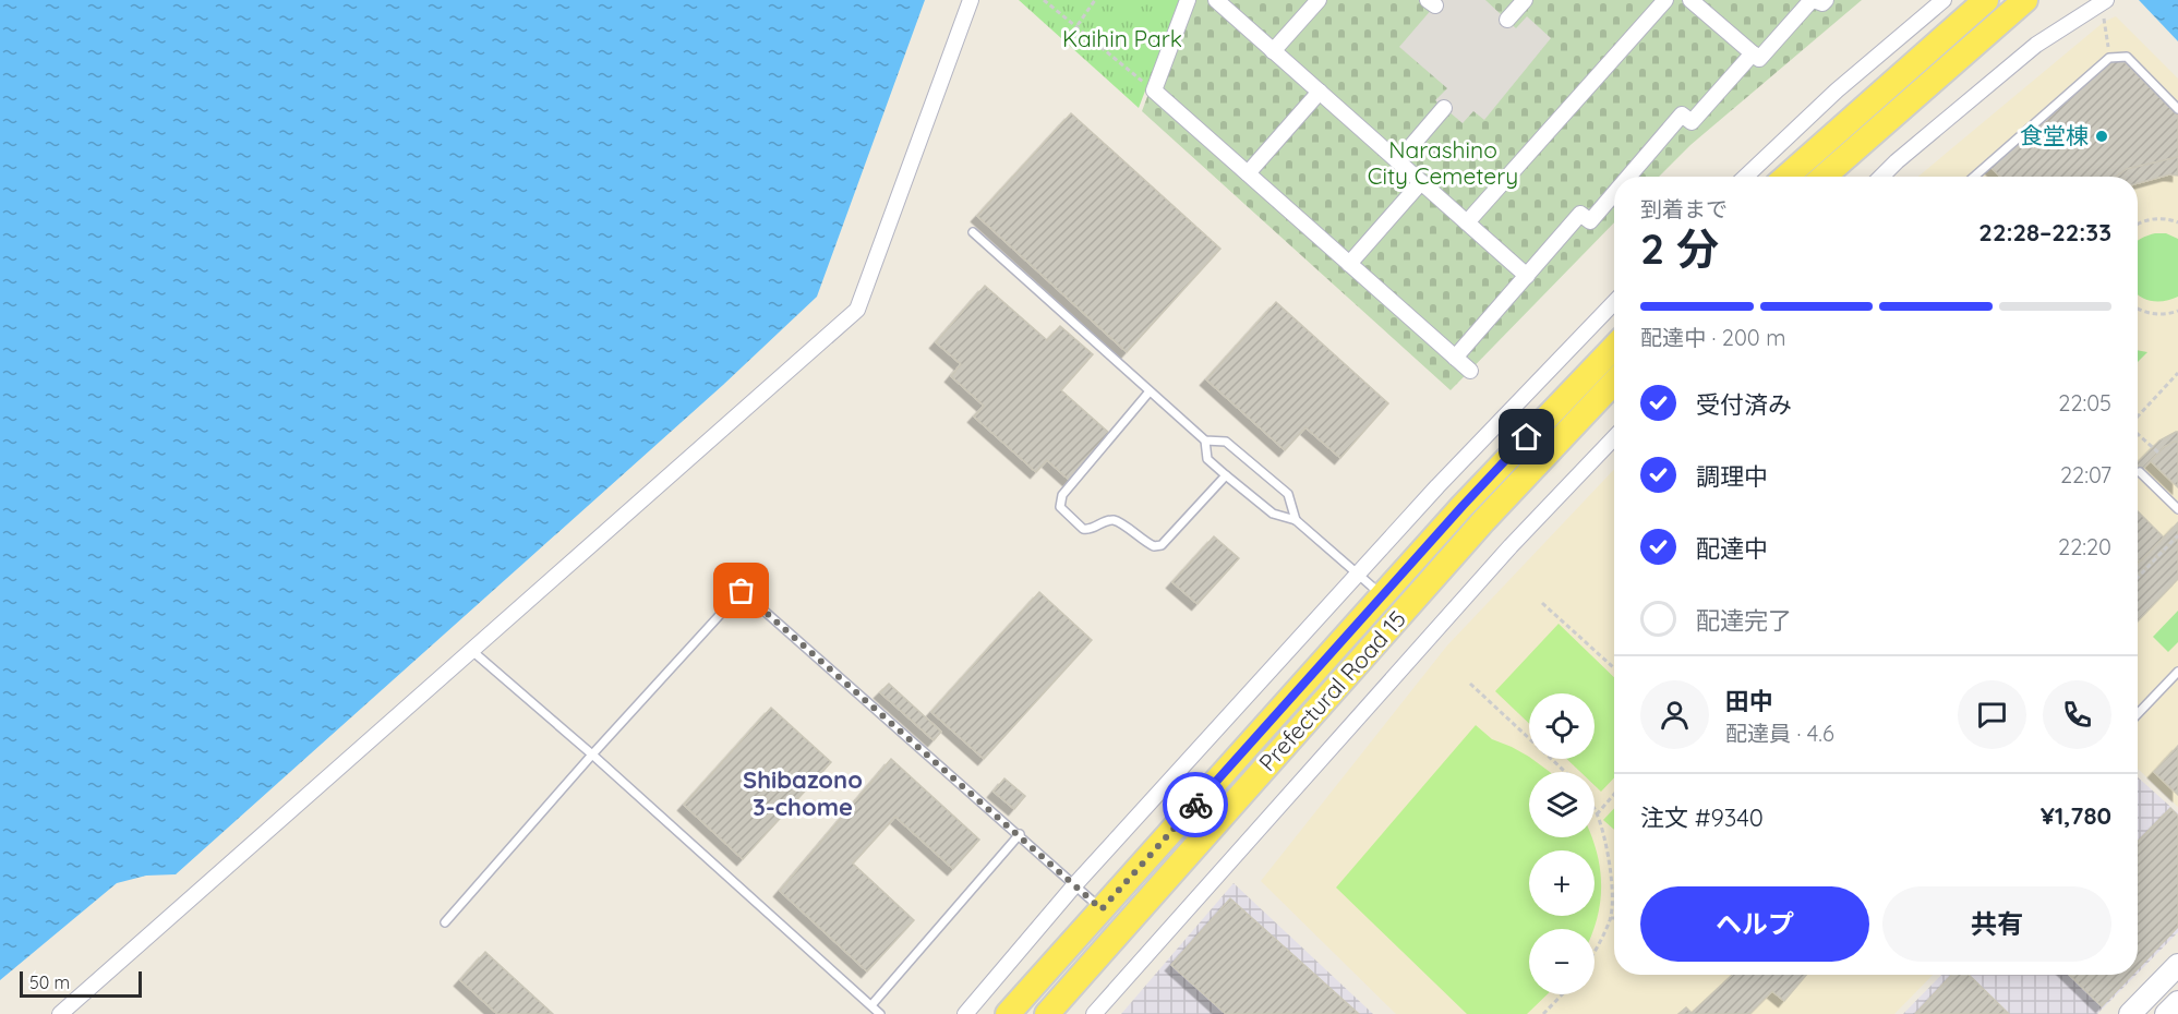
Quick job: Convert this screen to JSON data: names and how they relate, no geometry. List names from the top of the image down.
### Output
{
  "streets": {
    "main road": ["Prefectural Road 15"]
  },
  "districts": ["Shibazono 3-chome"],
  "parks": ["Kaihin Park", "Narashino City Cemetery"],
  "places": ["食堂棟"],
  "scale_bar": "50 m",
  "page": {
    "heading": ["2 分", "到着まで", "22:28–22:33"],
    "panel": [
      "田中",
      "配達員 · 4.6",
      "注文 #9340",
      "¥1,780"
    ],
    "bar": "配達中 · 200 m",
    "list": [
      ["受付済み", "22:05"],
      ["調理中", "22:07"],
      ["配達中", "22:20"],
      "配達完了"
    ],
    "map_buttons": ["+", "−"],
    "buttons": ["ヘルプ", "共有"],
    "scale": "50 m"
  }
}
